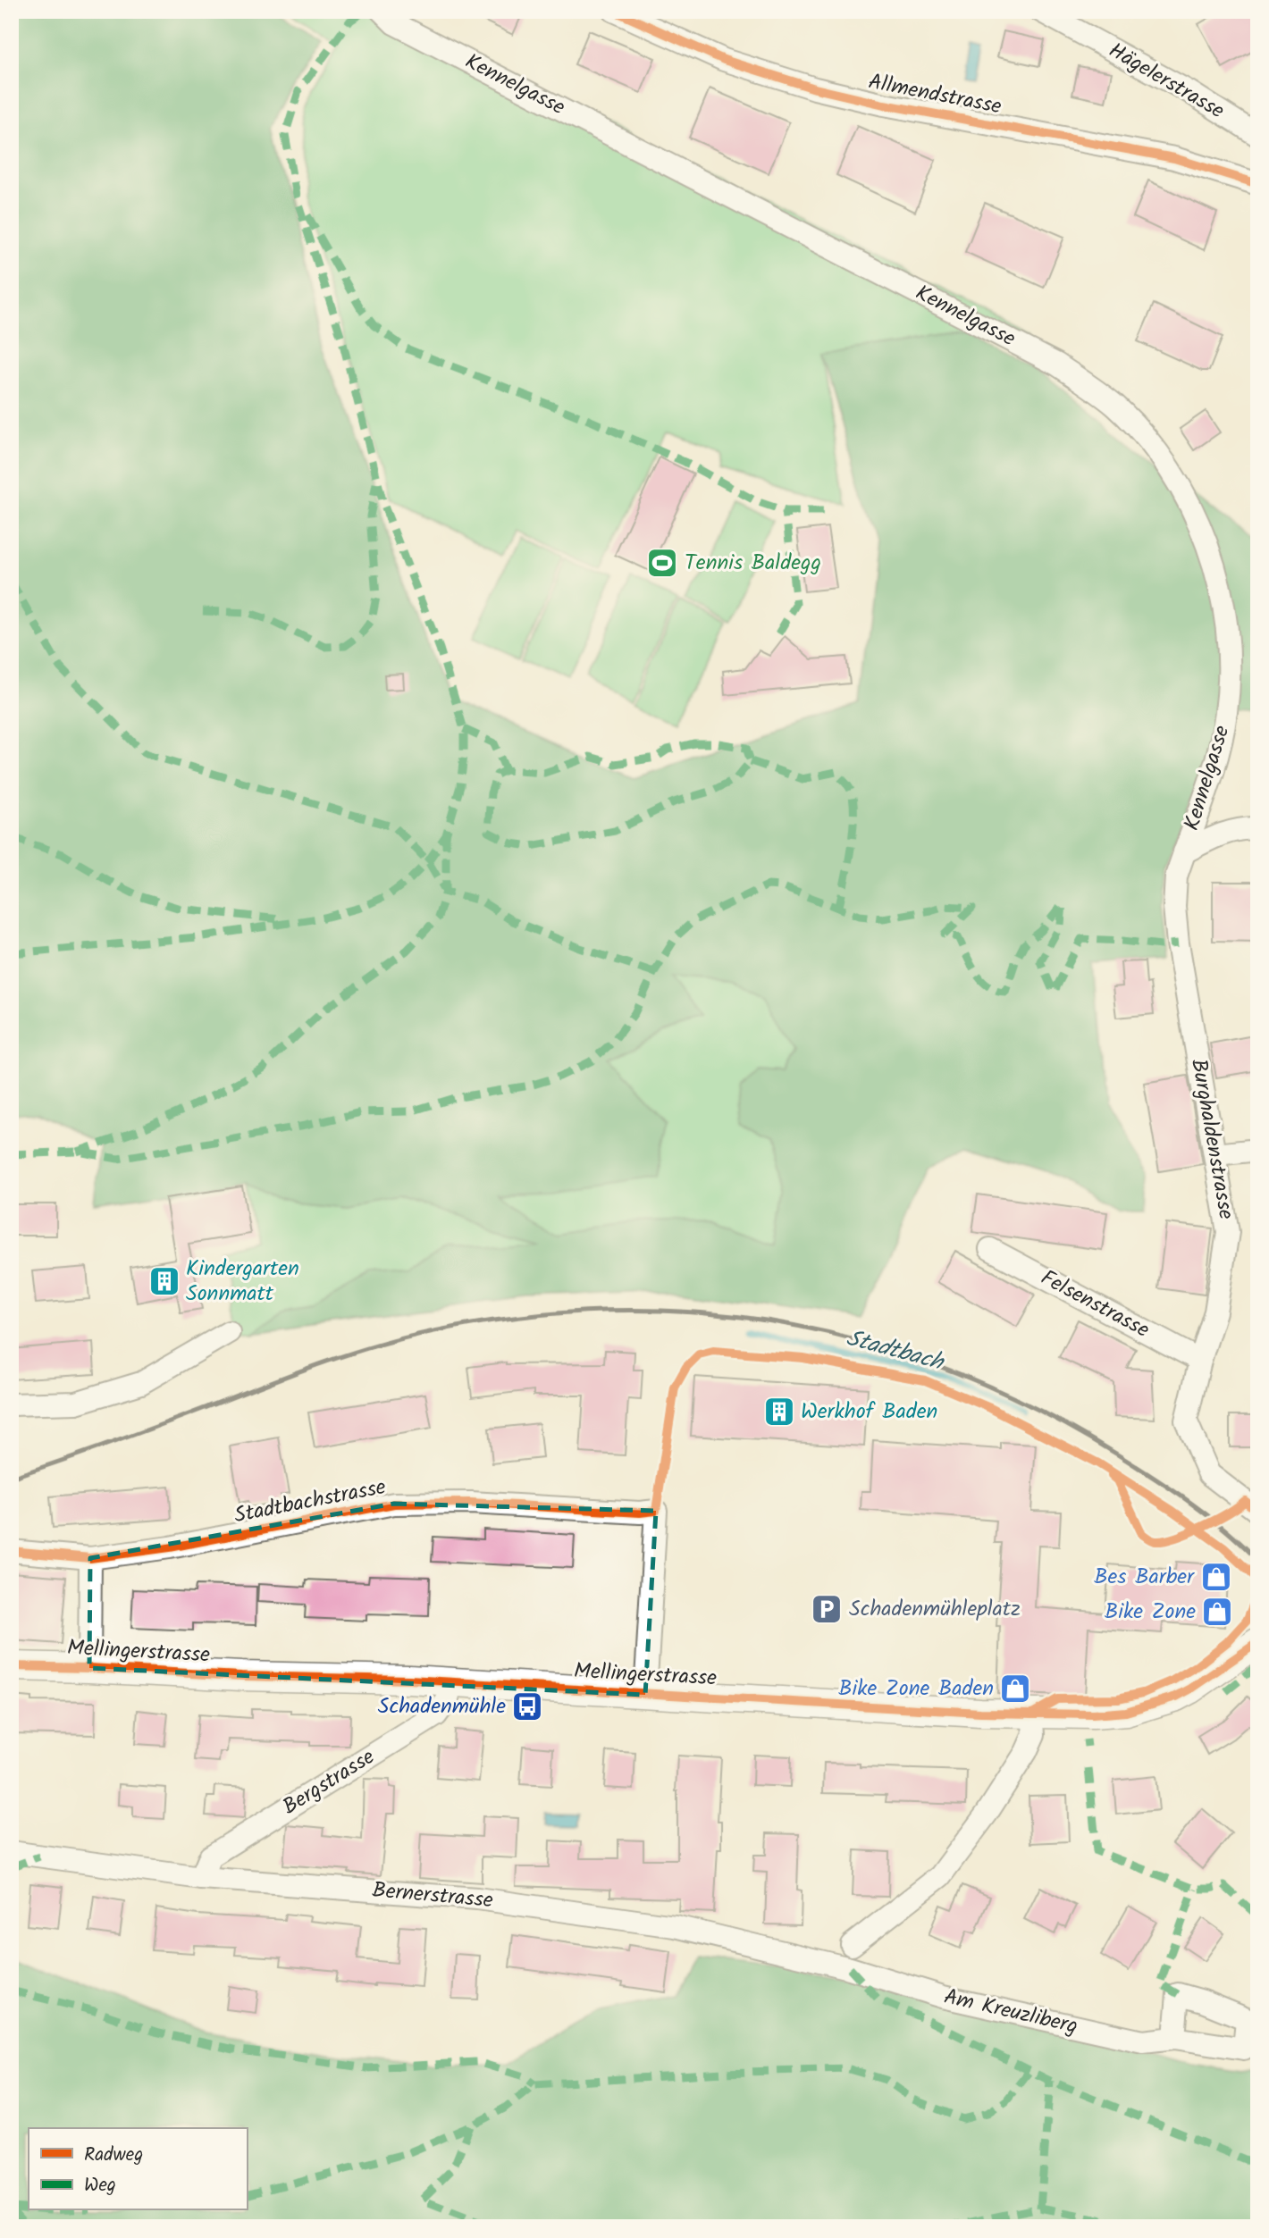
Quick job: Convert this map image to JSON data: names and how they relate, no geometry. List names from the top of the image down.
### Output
{
  "streets": {
    "main road": ["Mellingerstrasse"],
    "street": [
      "Hägelerstrasse",
      "Kennelgasse",
      "Allmendstrasse",
      "Burghaldenstrasse",
      "Felsenstrasse",
      "Stadtbachstrasse",
      "Bergstrasse",
      "Bernerstrasse",
      "Am Kreuzliberg"
    ]
  },
  "crossings": [
    ["Kennelgasse", "Burghaldenstrasse"],
    ["Burghaldenstrasse", "Felsenstrasse"],
    ["Stadtbachstrasse", "Mellingerstrasse"],
    ["Mellingerstrasse", "Bergstrasse"],
    ["Bergstrasse", "Bernerstrasse"],
    ["Bernerstrasse", "Am Kreuzliberg"]
  ],
  "water": ["Stadtbach"],
  "places": {
    "sports": ["Tennis Baldegg"],
    "building": ["Kindergarten Sonnmatt", "Werkhof Baden"],
    "shop": ["Bes Barber", "Bike Zone", "Bike Zone Baden"],
    "parking": ["Schadenmühleplatz"],
    "bus stop": ["Schadenmühle"]
  },
  "legend": ["Radweg", "Weg"]
}
